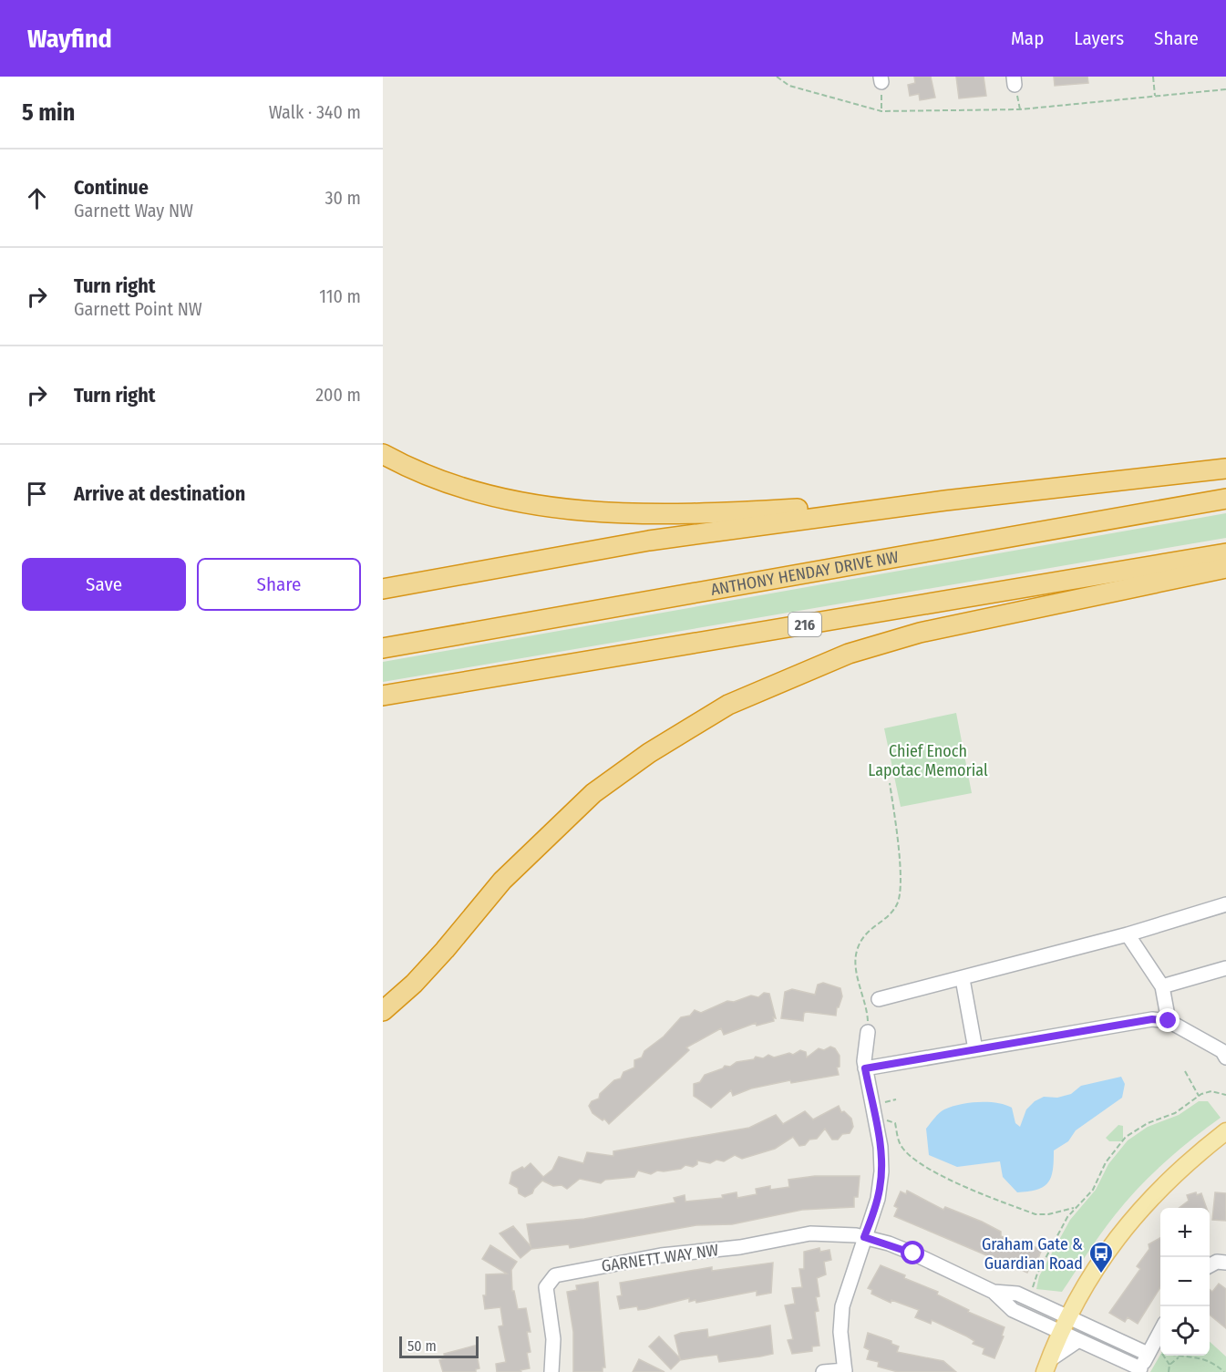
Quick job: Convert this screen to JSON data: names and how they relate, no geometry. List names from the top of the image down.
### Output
{
  "streets": {
    "highway": ["ANTHONY HENDAY DRIVE NW", "216"],
    "street": ["GARNETT WAY NW"]
  },
  "parks": ["Chief Enoch Lapotac Memorial"],
  "places": {
    "bus stop": ["Graham Gate & Guardian Road"]
  },
  "scale_bar": "50 m",
  "page": {
    "header": "Wayfind",
    "nav": ["Map", "Layers", "Share"],
    "heading": ["5 min", "Walk · 340 m"],
    "list": [
      ["Continue", "Garnett Way NW", "30 m"],
      ["Turn right", "Garnett Point NW", "110 m"],
      ["Turn right", "200 m"],
      "Arrive at destination"
    ],
    "buttons": ["Save", "Share"],
    "map_buttons": ["+", "−"],
    "scale": "50 m"
  }
}
